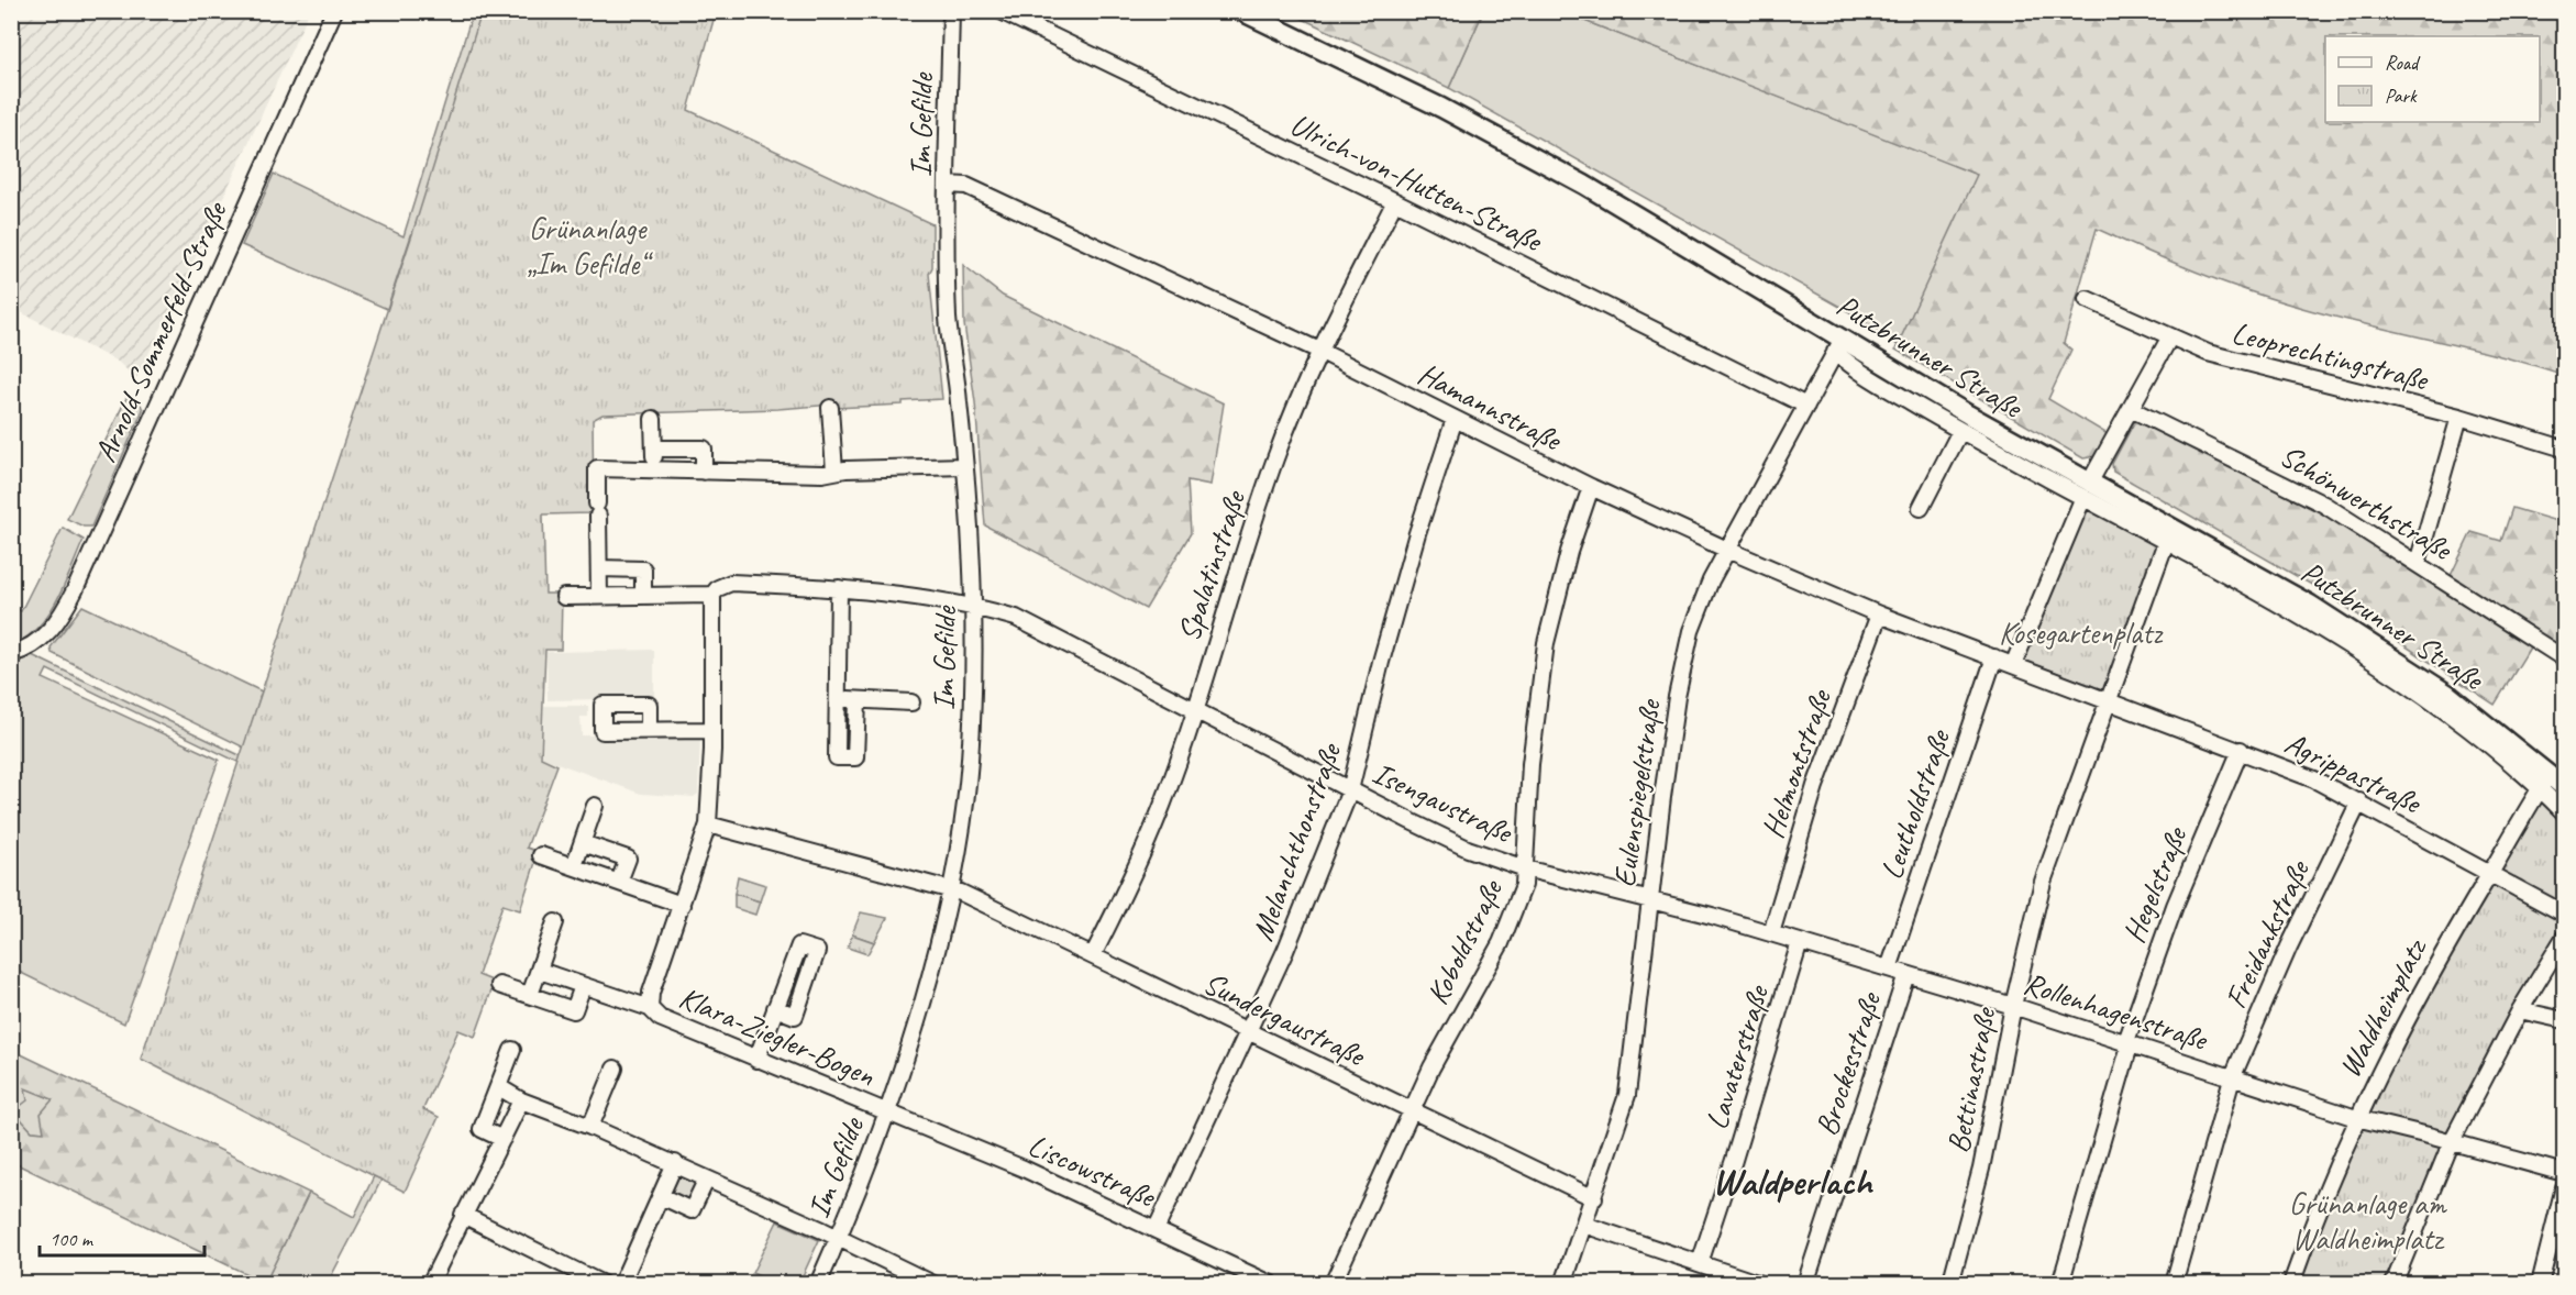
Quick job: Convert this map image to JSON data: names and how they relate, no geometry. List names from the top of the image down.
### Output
{
  "streets": {
    "main road": ["Putzbrunner Straße"],
    "street": [
      "Im Gefilde",
      "Ulrich-von-Hutten-Straße",
      "Arnold-Sommerfeld-Straße",
      "Leoprechtingstraße",
      "Hamannstraße",
      "Schönwerthstraße",
      "Spalatinstraße",
      "Helmontstraße",
      "Agrippastraße",
      "Eulenspiegelstraße",
      "Isengaustraße",
      "Leutholdstraße",
      "Melanchthonstraße",
      "Hegelstraße",
      "Freidankstraße",
      "Koboldstraße",
      "Waldheimplatz",
      "Rollenhagenstraße",
      "Sundergaustraße",
      "Klara-Ziegler-Bogen",
      "Lavaterstraße",
      "Brockesstraße",
      "Bettinastraße",
      "Liscowstraße"
    ]
  },
  "crossings": [
    ["Im Gefilde", "Hamannstraße"],
    ["Im Gefilde", "Isengaustraße"],
    ["Im Gefilde", "Sundergaustraße"],
    ["Im Gefilde", "Klara-Ziegler-Bogen"],
    ["Im Gefilde", "Liscowstraße"],
    ["Ulrich-von-Hutten-Straße", "Spalatinstraße"],
    ["Ulrich-von-Hutten-Straße", "Eulenspiegelstraße"],
    ["Putzbrunner Straße", "Eulenspiegelstraße"],
    ["Putzbrunner Straße", "Waldheimplatz"],
    ["Hamannstraße", "Spalatinstraße"],
    ["Hamannstraße", "Helmontstraße"],
    ["Hamannstraße", "Eulenspiegelstraße"],
    ["Hamannstraße", "Leutholdstraße"],
    ["Hamannstraße", "Melanchthonstraße"],
    ["Hamannstraße", "Koboldstraße"],
    ["Spalatinstraße", "Isengaustraße"],
    ["Spalatinstraße", "Sundergaustraße"],
    ["Helmontstraße", "Rollenhagenstraße"],
    ["Agrippastraße", "Hegelstraße"],
    ["Agrippastraße", "Freidankstraße"],
    ["Agrippastraße", "Waldheimplatz"],
    ["Agrippastraße", "Bettinastraße"],
    ["Eulenspiegelstraße", "Isengaustraße"],
    ["Eulenspiegelstraße", "Rollenhagenstraße"],
    ["Eulenspiegelstraße", "Sundergaustraße"],
    ["Isengaustraße", "Melanchthonstraße"],
    ["Isengaustraße", "Koboldstraße"],
    ["Isengaustraße", "Rollenhagenstraße"],
    ["Leutholdstraße", "Rollenhagenstraße"],
    ["Melanchthonstraße", "Sundergaustraße"],
    ["Melanchthonstraße", "Liscowstraße"],
    ["Hegelstraße", "Rollenhagenstraße"],
    ["Freidankstraße", "Rollenhagenstraße"],
    ["Koboldstraße", "Sundergaustraße"],
    ["Waldheimplatz", "Rollenhagenstraße"],
    ["Rollenhagenstraße", "Lavaterstraße"],
    ["Rollenhagenstraße", "Brockesstraße"],
    ["Rollenhagenstraße", "Bettinastraße"],
    ["Sundergaustraße", "Klara-Ziegler-Bogen"],
    ["Klara-Ziegler-Bogen", "Liscowstraße"]
  ],
  "districts": ["Waldperlach"],
  "parks": ["Grünanlage „Im Gefilde“", "Kosegartenplatz", "Grünanlage am Waldheimplatz"],
  "legend": ["Road", "Park"],
  "scale_bar": "100 m"
}
